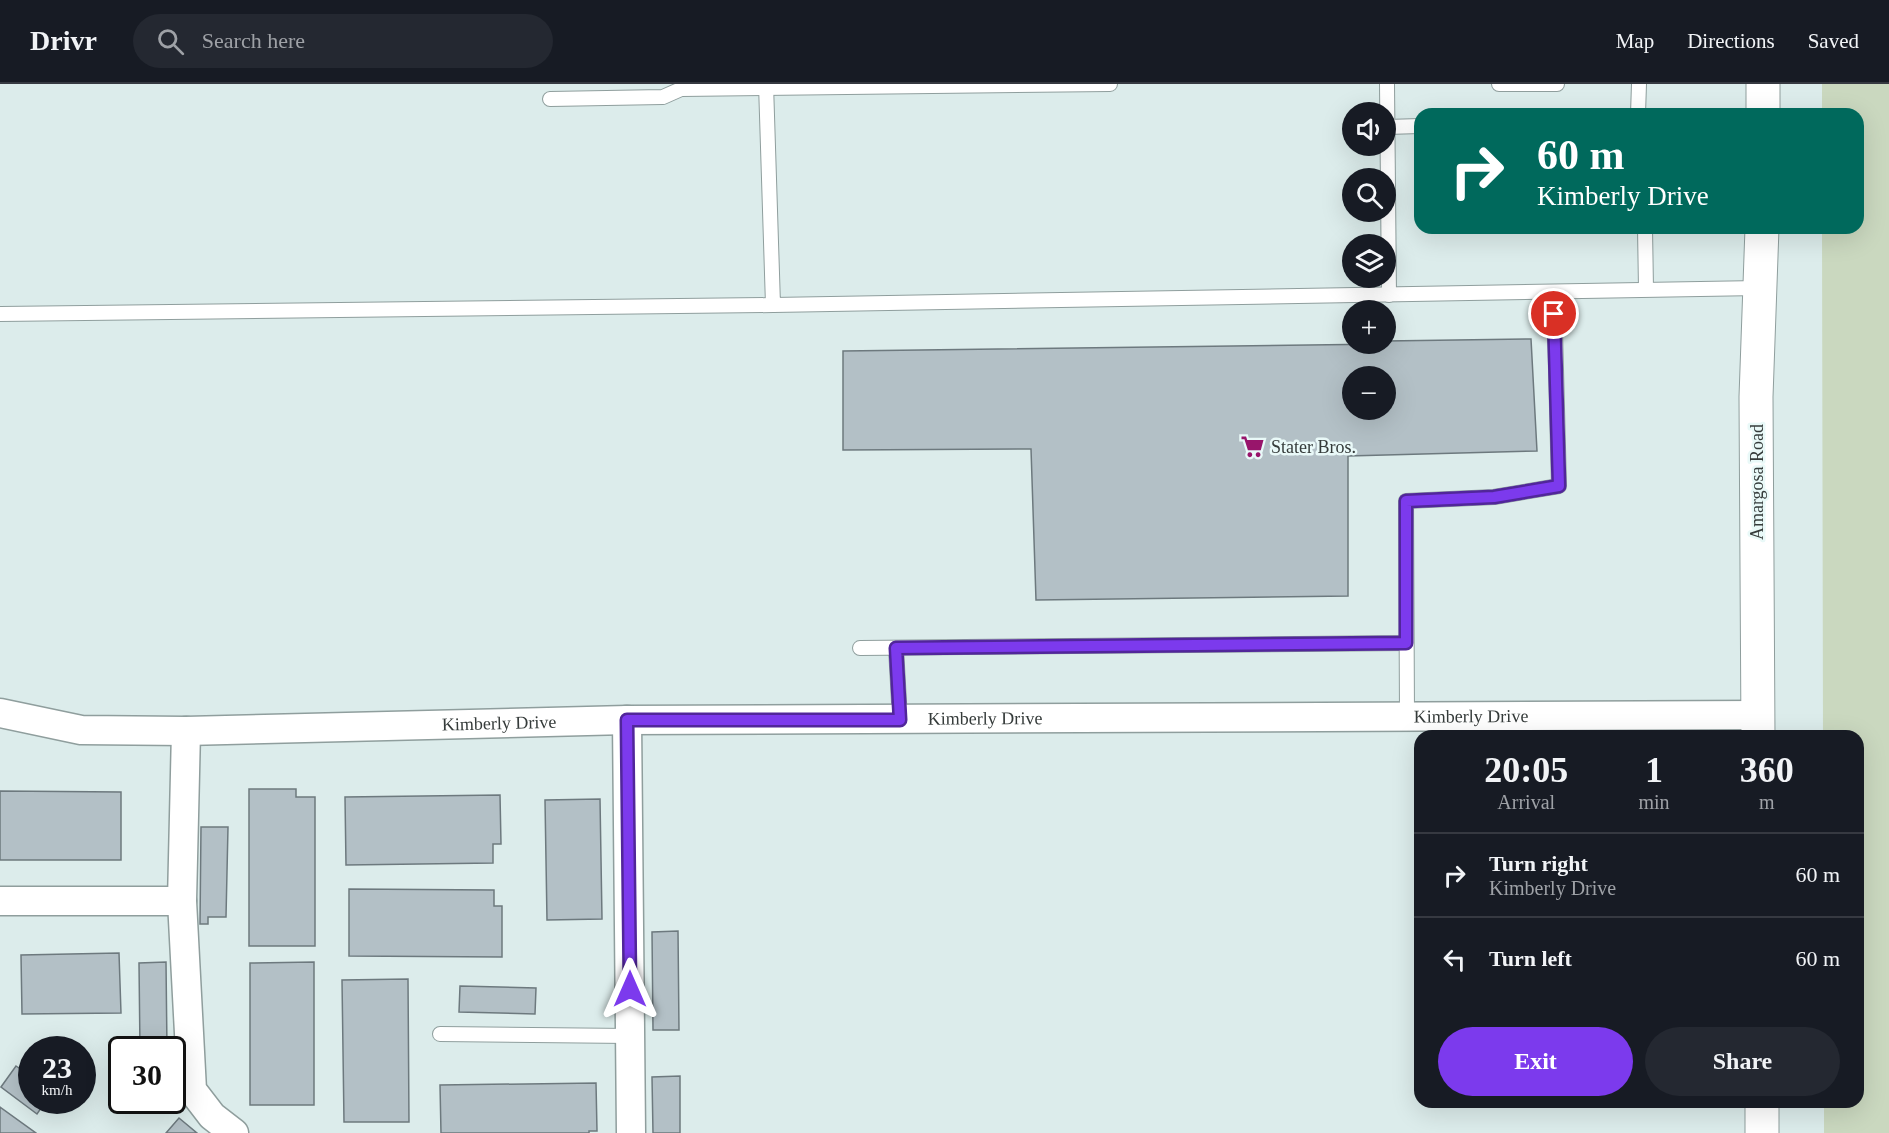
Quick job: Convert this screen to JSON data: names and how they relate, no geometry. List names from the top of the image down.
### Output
{
  "streets": {
    "main road": ["Amargosa Road"],
    "street": ["Kimberly Drive"]
  },
  "crossings": [
    ["Amargosa Road", "Kimberly Drive"]
  ],
  "places": {
    "supermarket": ["Stater Bros."]
  },
  "page": {
    "header": "Drivr",
    "search": "Search here",
    "nav": ["Map", "Directions", "Saved"],
    "map_buttons": ["+", "−"],
    "turn": ["60 m", "Kimberly Drive"],
    "eta": [
      "20:05",
      "Arrival",
      "1",
      "min",
      "360",
      "m"
    ],
    "list": [
      {
        "name": "Turn right",
        "note": "Kimberly Drive",
        "value": "60 m"
      },
      {
        "name": "Turn left",
        "value": "60 m"
      }
    ],
    "buttons": ["Exit", "Share"],
    "speed": "23 km/h",
    "limit": "30"
  }
}
